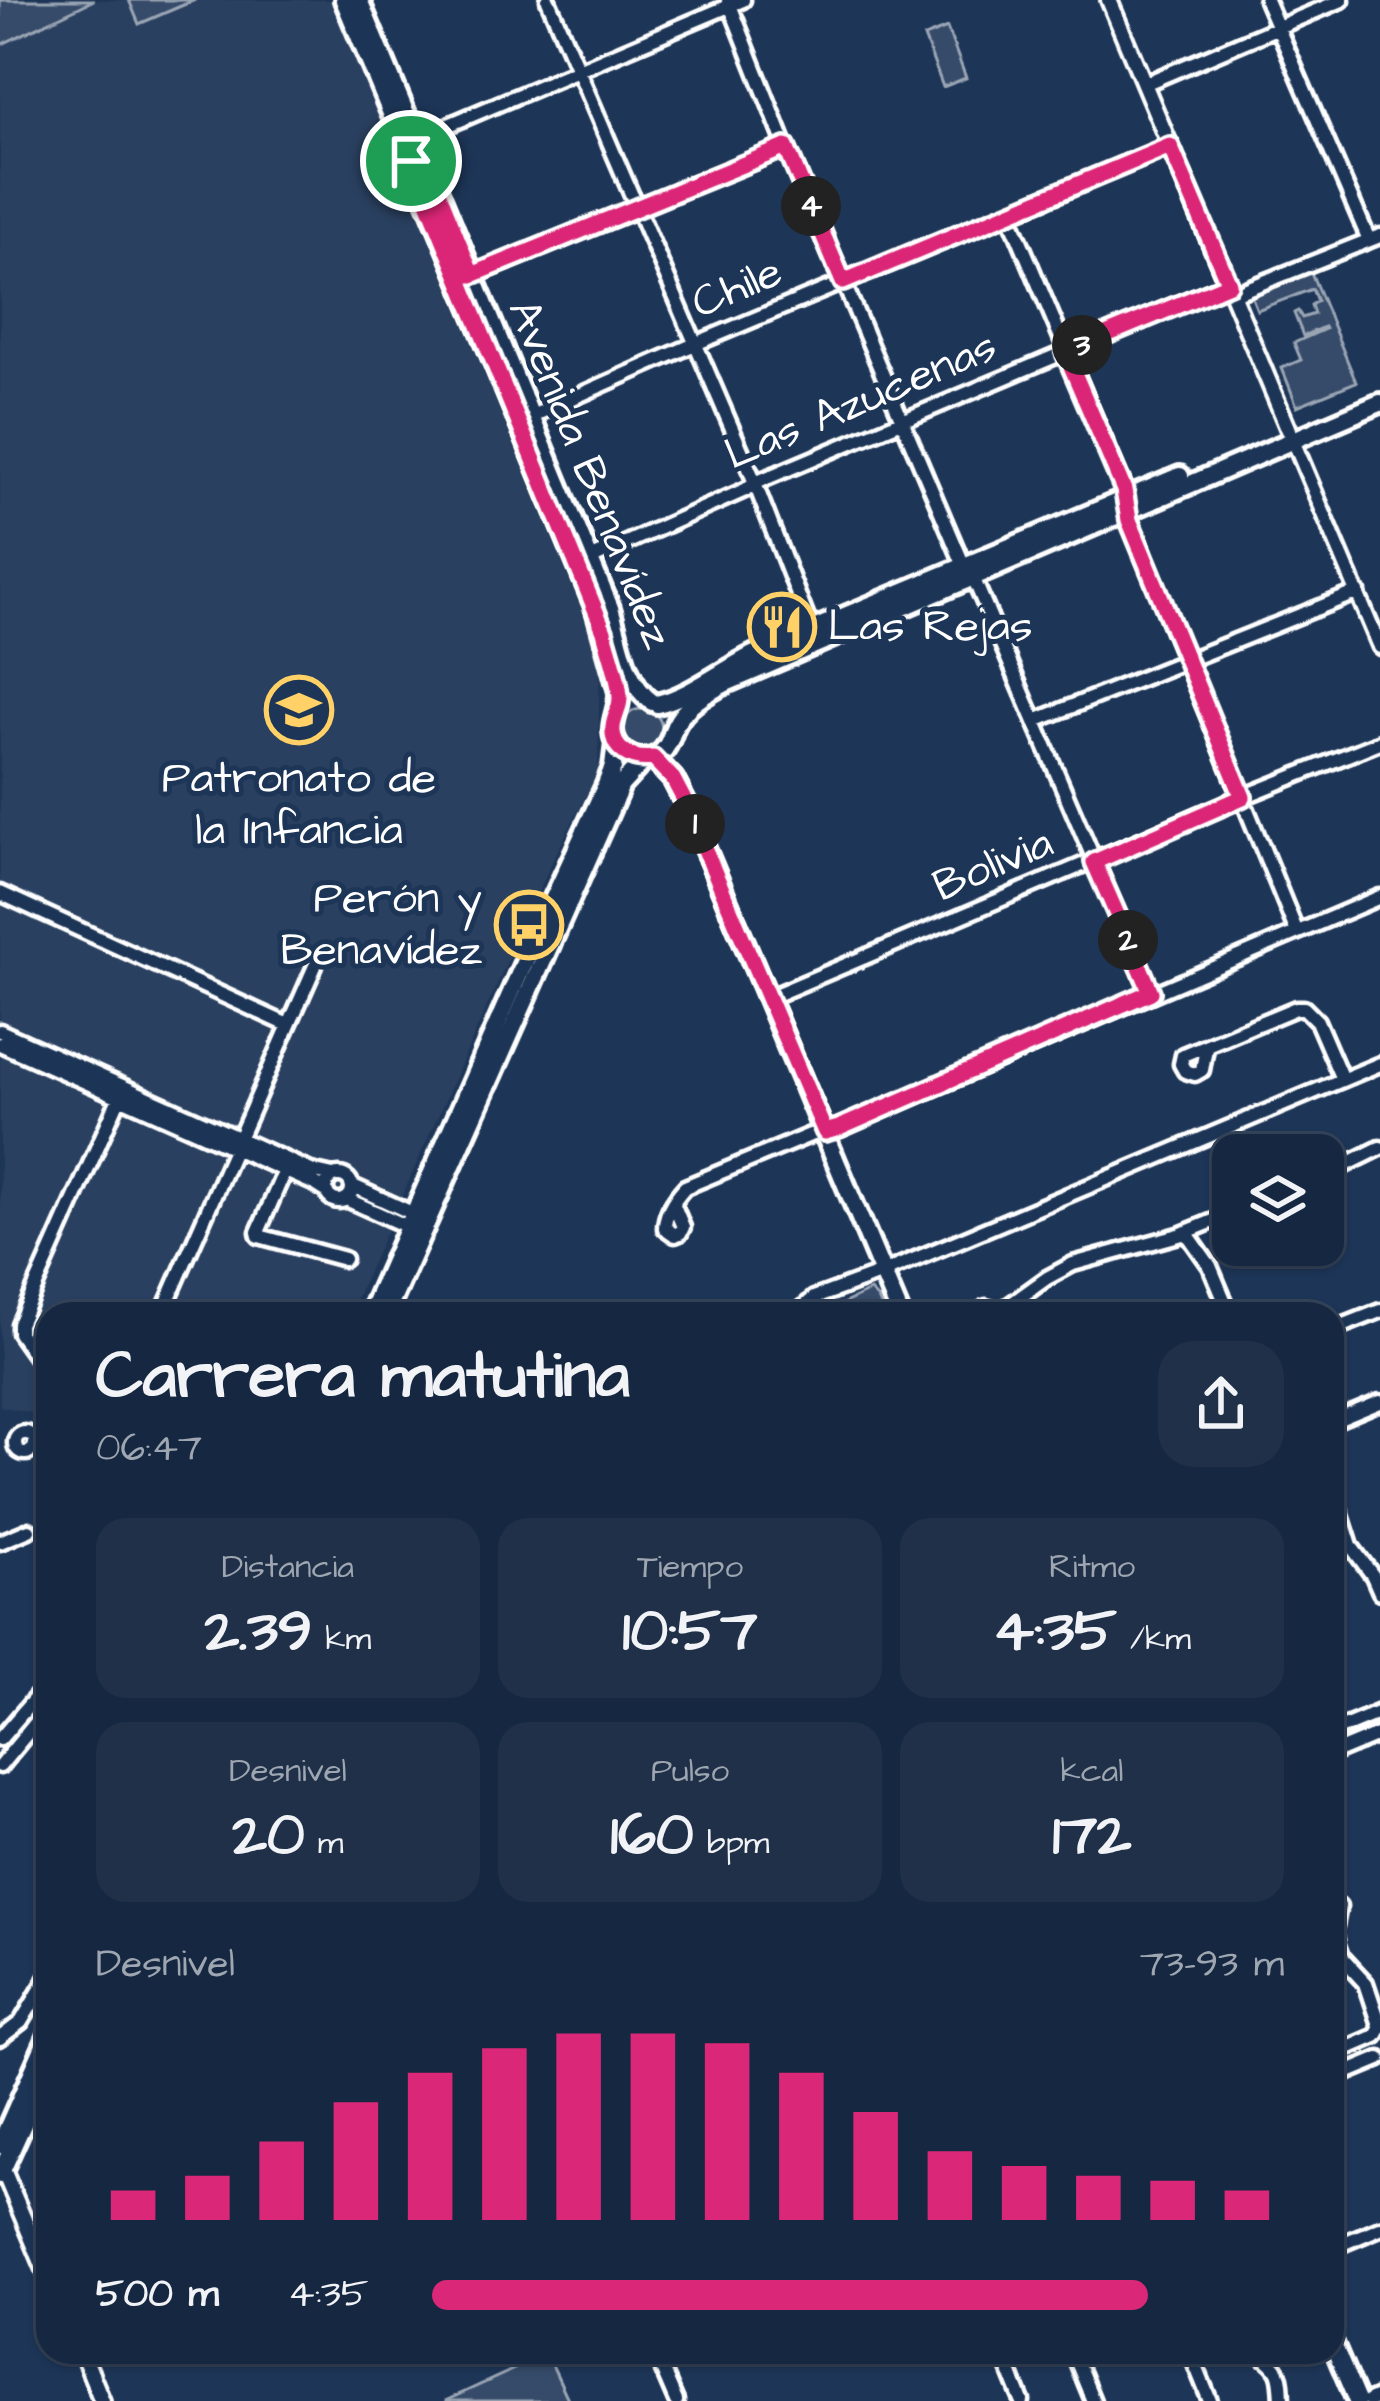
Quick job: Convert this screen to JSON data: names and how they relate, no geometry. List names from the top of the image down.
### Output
{
  "streets": {
    "main road": ["Avenida Benavídez"],
    "street": ["Chile", "Las Azucenas", "Bolivia"]
  },
  "crossings": [
    ["Chile", "Avenida Benavídez"],
    ["Las Azucenas", "Avenida Benavídez"]
  ],
  "places": {
    "restaurant": ["Las Rejas"],
    "school or university": ["Patronato de la Infancia"],
    "bus stop": ["Perón y Benavídez"]
  },
  "page": {
    "pins": [
      "4",
      "3",
      "1",
      "2"
    ],
    "heading": ["Carrera matutina", "06:47"],
    "stats": [
      ["Distancia", "2.39 km"],
      ["Tiempo", "10:57"],
      ["Ritmo", "4:35 /km"],
      ["Desnivel", "20 m"],
      ["Pulso", "160 bpm"],
      ["kcal", "172"]
    ],
    "chart": ["Desnivel", "73–93 m"],
    "list": [
      {
        "name": "500 m",
        "note": "4:35"
      }
    ]
  }
}
